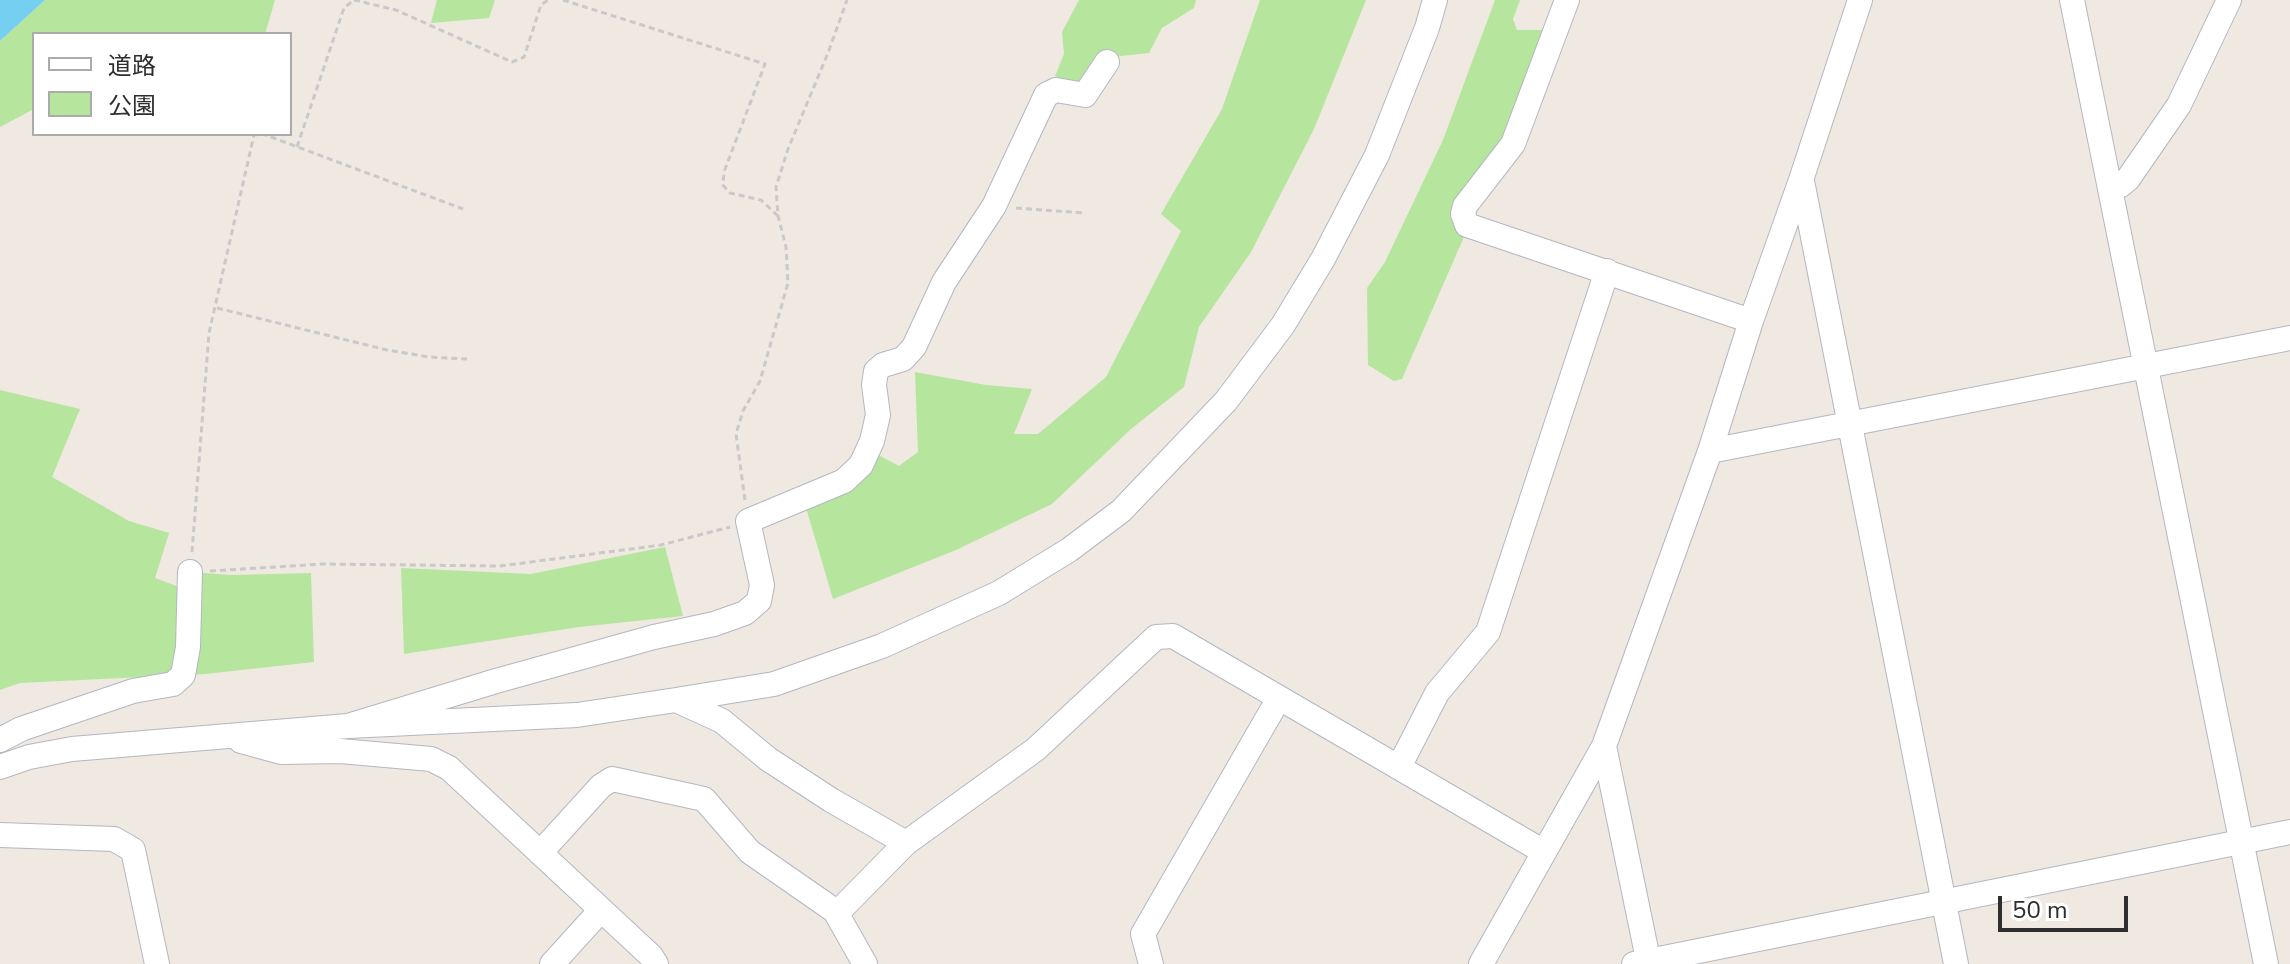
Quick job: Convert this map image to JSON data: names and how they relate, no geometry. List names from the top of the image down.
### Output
{
  "legend": ["道路", "公園"],
  "scale_bar": "50 m"
}
